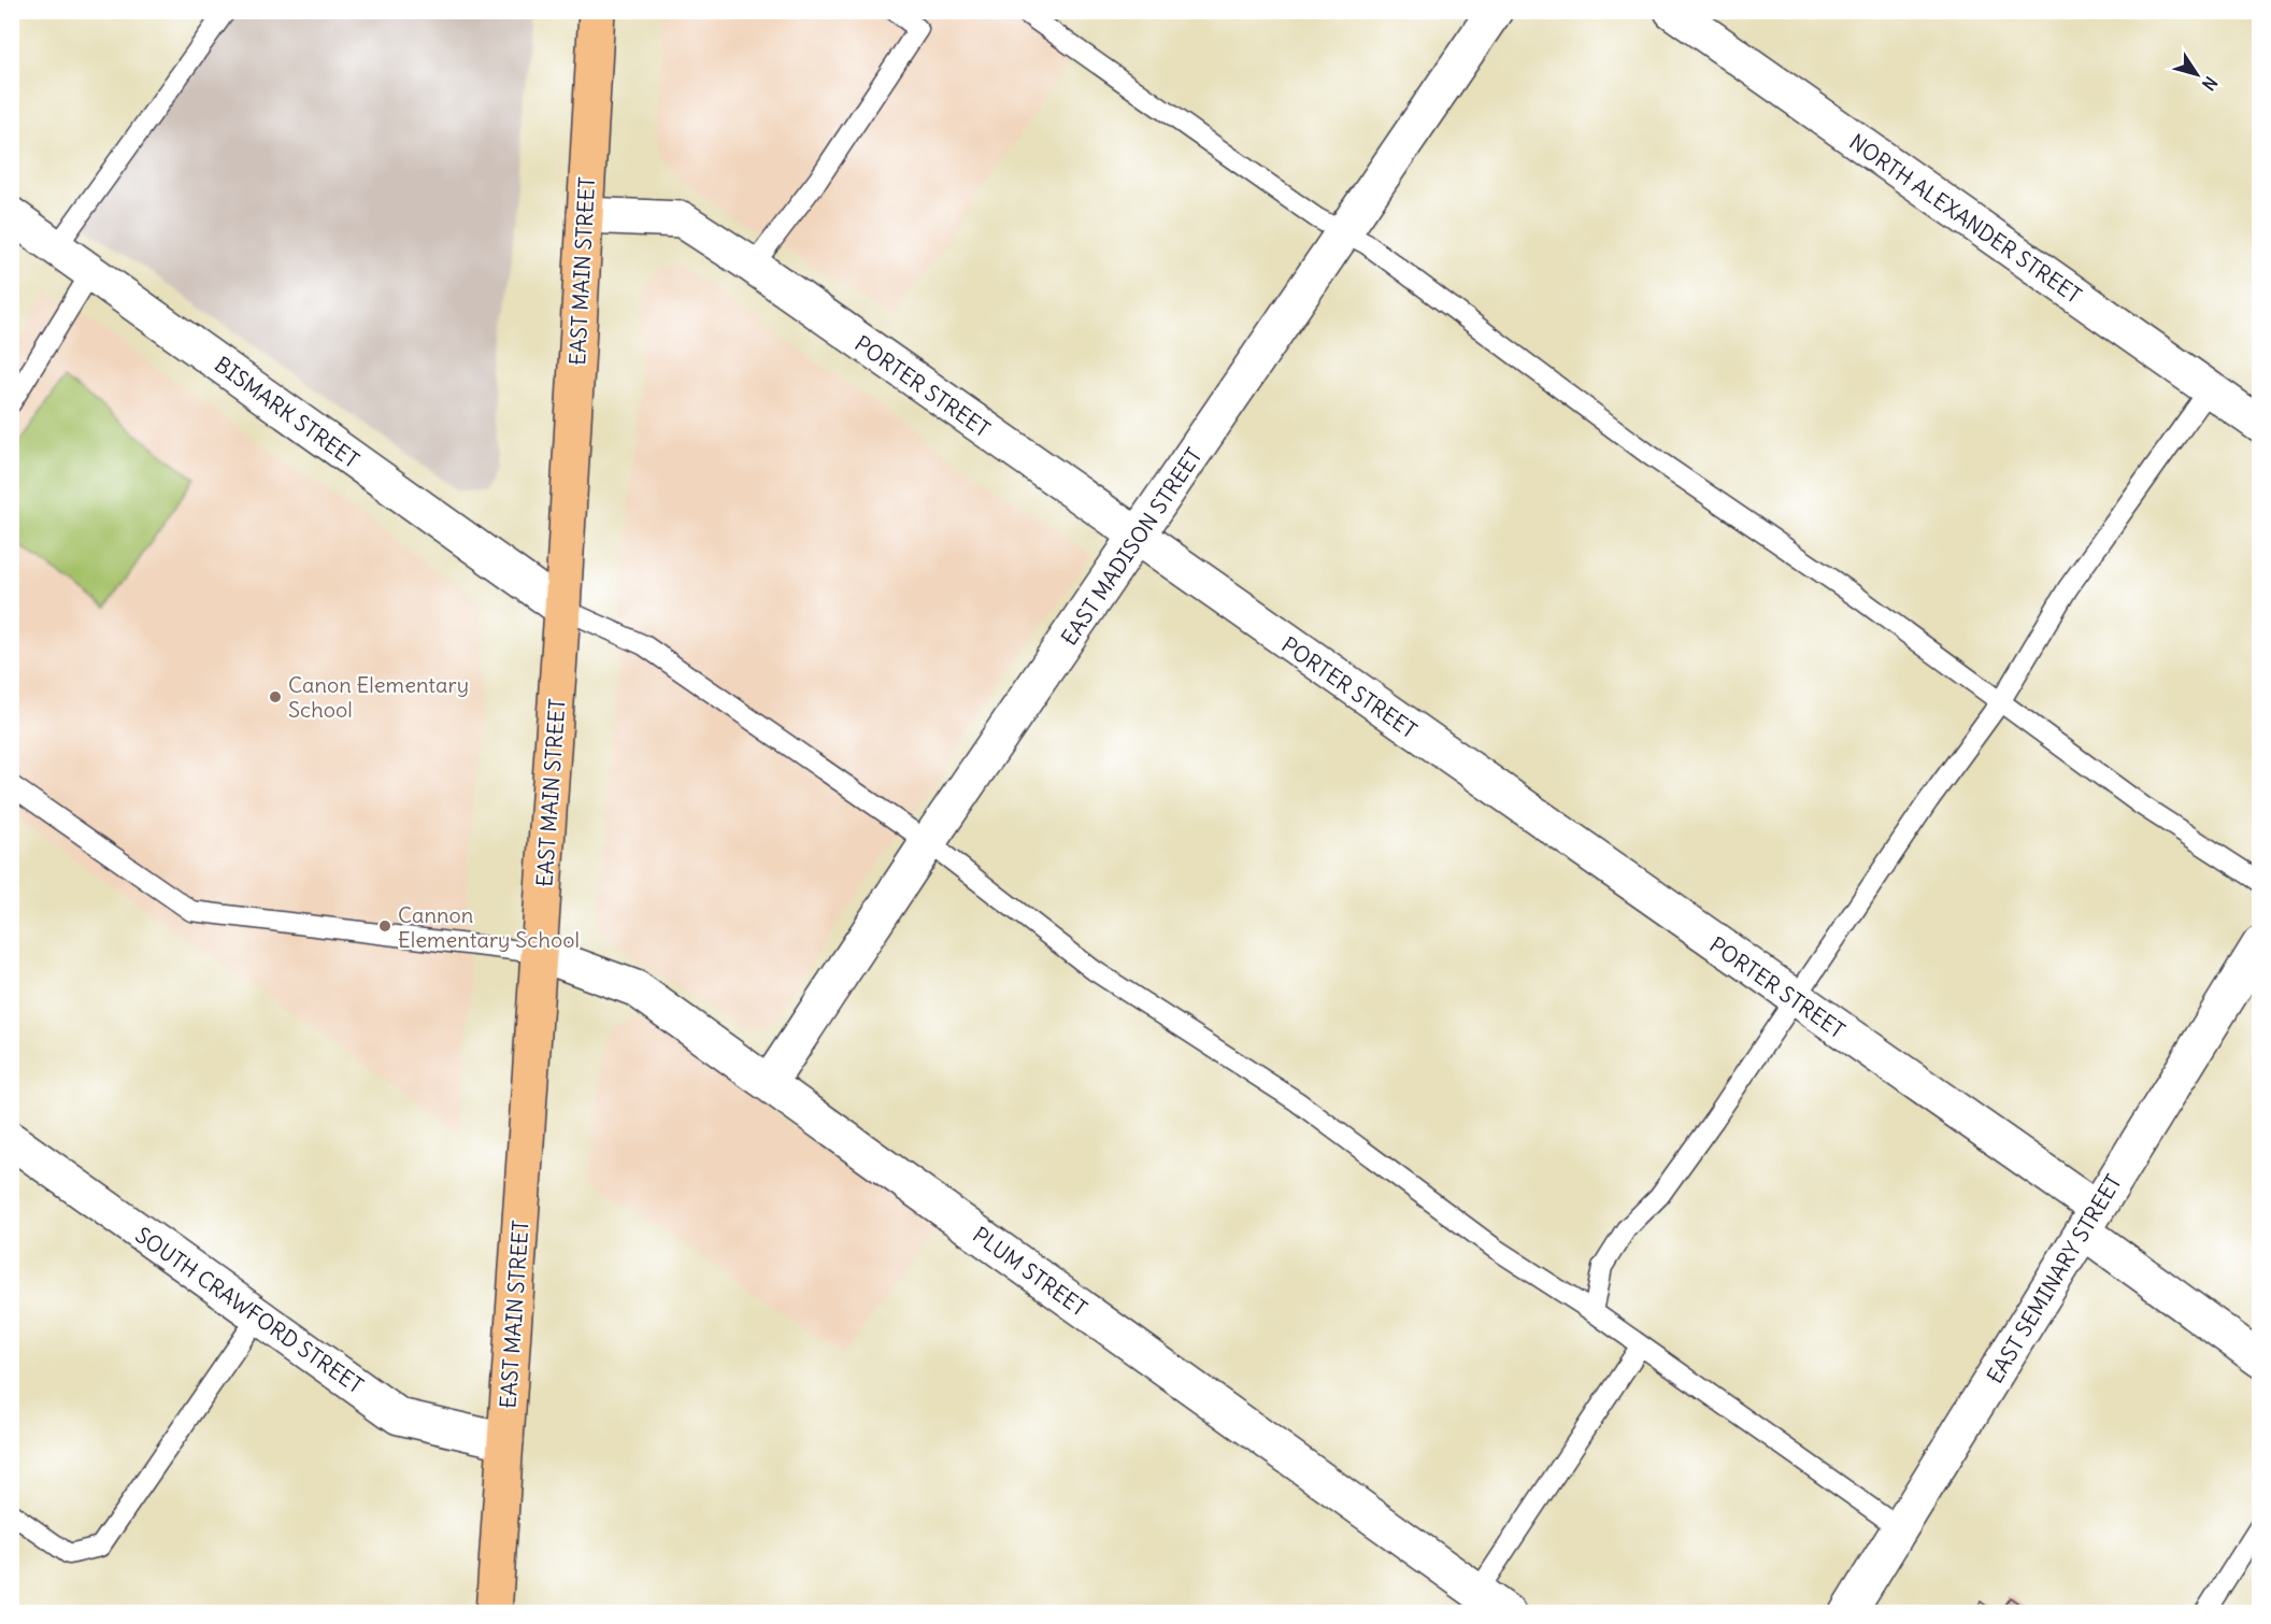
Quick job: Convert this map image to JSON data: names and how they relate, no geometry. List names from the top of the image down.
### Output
{
  "streets": {
    "main road": ["EAST MAIN STREET"],
    "street": [
      "NORTH ALEXANDER STREET",
      "PORTER STREET",
      "BISMARK STREET",
      "EAST MADISON STREET",
      "PLUM STREET",
      "EAST SEMINARY STREET",
      "SOUTH CRAWFORD STREET"
    ]
  },
  "crossings": [
    ["EAST MAIN STREET", "PORTER STREET"],
    ["EAST MAIN STREET", "BISMARK STREET"],
    ["EAST MAIN STREET", "PLUM STREET"],
    ["EAST MAIN STREET", "SOUTH CRAWFORD STREET"],
    ["PORTER STREET", "EAST MADISON STREET"],
    ["PORTER STREET", "EAST SEMINARY STREET"],
    ["EAST MADISON STREET", "PLUM STREET"]
  ],
  "places": ["Canon Elementary School", "Cannon Elementary School"],
  "north": "bottom right"
}
